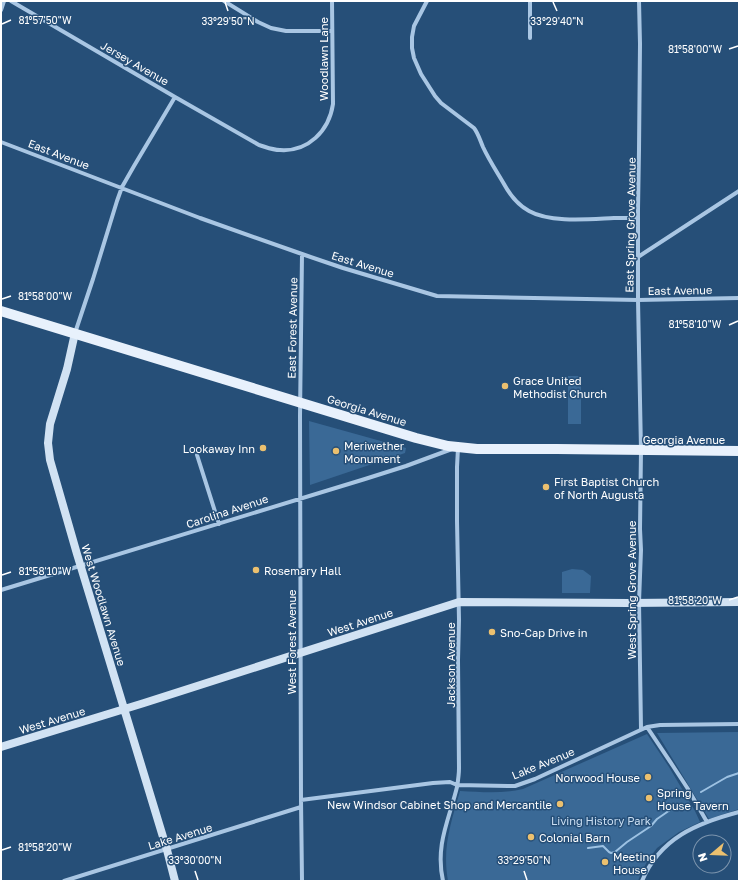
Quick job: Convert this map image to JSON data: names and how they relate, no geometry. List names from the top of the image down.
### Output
{
  "streets": {
    "main road": ["Georgia Avenue"],
    "street": [
      "Woodlawn Lane",
      "Jersey Avenue",
      "East Avenue",
      "East Spring Grove Avenue",
      "East Forest Avenue",
      "Carolina Avenue",
      "West Spring Grove Avenue",
      "West Woodlawn Avenue",
      "West Avenue",
      "West Forest Avenue",
      "Jackson Avenue",
      "Lake Avenue"
    ]
  },
  "crossings": [
    ["Woodlawn Lane", "Jersey Avenue"],
    ["East Avenue", "East Spring Grove Avenue"],
    ["East Avenue", "East Forest Avenue"],
    ["East Spring Grove Avenue", "Georgia Avenue"],
    ["East Spring Grove Avenue", "West Spring Grove Avenue"],
    ["East Forest Avenue", "Georgia Avenue"],
    ["East Forest Avenue", "West Forest Avenue"],
    ["Georgia Avenue", "Carolina Avenue"],
    ["Georgia Avenue", "West Spring Grove Avenue"],
    ["Georgia Avenue", "West Woodlawn Avenue"],
    ["Georgia Avenue", "West Forest Avenue"],
    ["Georgia Avenue", "Jackson Avenue"],
    ["Carolina Avenue", "West Woodlawn Avenue"],
    ["Carolina Avenue", "West Forest Avenue"],
    ["Carolina Avenue", "Jackson Avenue"],
    ["West Spring Grove Avenue", "West Avenue"],
    ["West Spring Grove Avenue", "Lake Avenue"],
    ["West Woodlawn Avenue", "West Avenue"],
    ["West Woodlawn Avenue", "Lake Avenue"],
    ["West Avenue", "West Forest Avenue"],
    ["West Avenue", "Jackson Avenue"],
    ["West Forest Avenue", "Lake Avenue"],
    ["Jackson Avenue", "Lake Avenue"]
  ],
  "parks": ["Living History Park"],
  "places": [
    "Grace United Methodist Church",
    "Lookaway Inn",
    "Meriwether Monument",
    "First Baptist Church of North Augusta",
    "Rosemary Hall",
    "Sno-Cap Drive in",
    "Norwood House",
    "Spring House Tavern",
    "New Windsor Cabinet Shop and Mercantile",
    "Colonial Barn",
    "Meeting House"
  ],
  "north": "left",
  "coordinates": [
    "81°57'50\"W",
    "33°29'50\"N",
    "33°29'40\"N",
    "81°58'00\"W",
    "81°58'10\"W",
    "81°58'20\"W",
    "33°30'00\"N"
  ]
}
